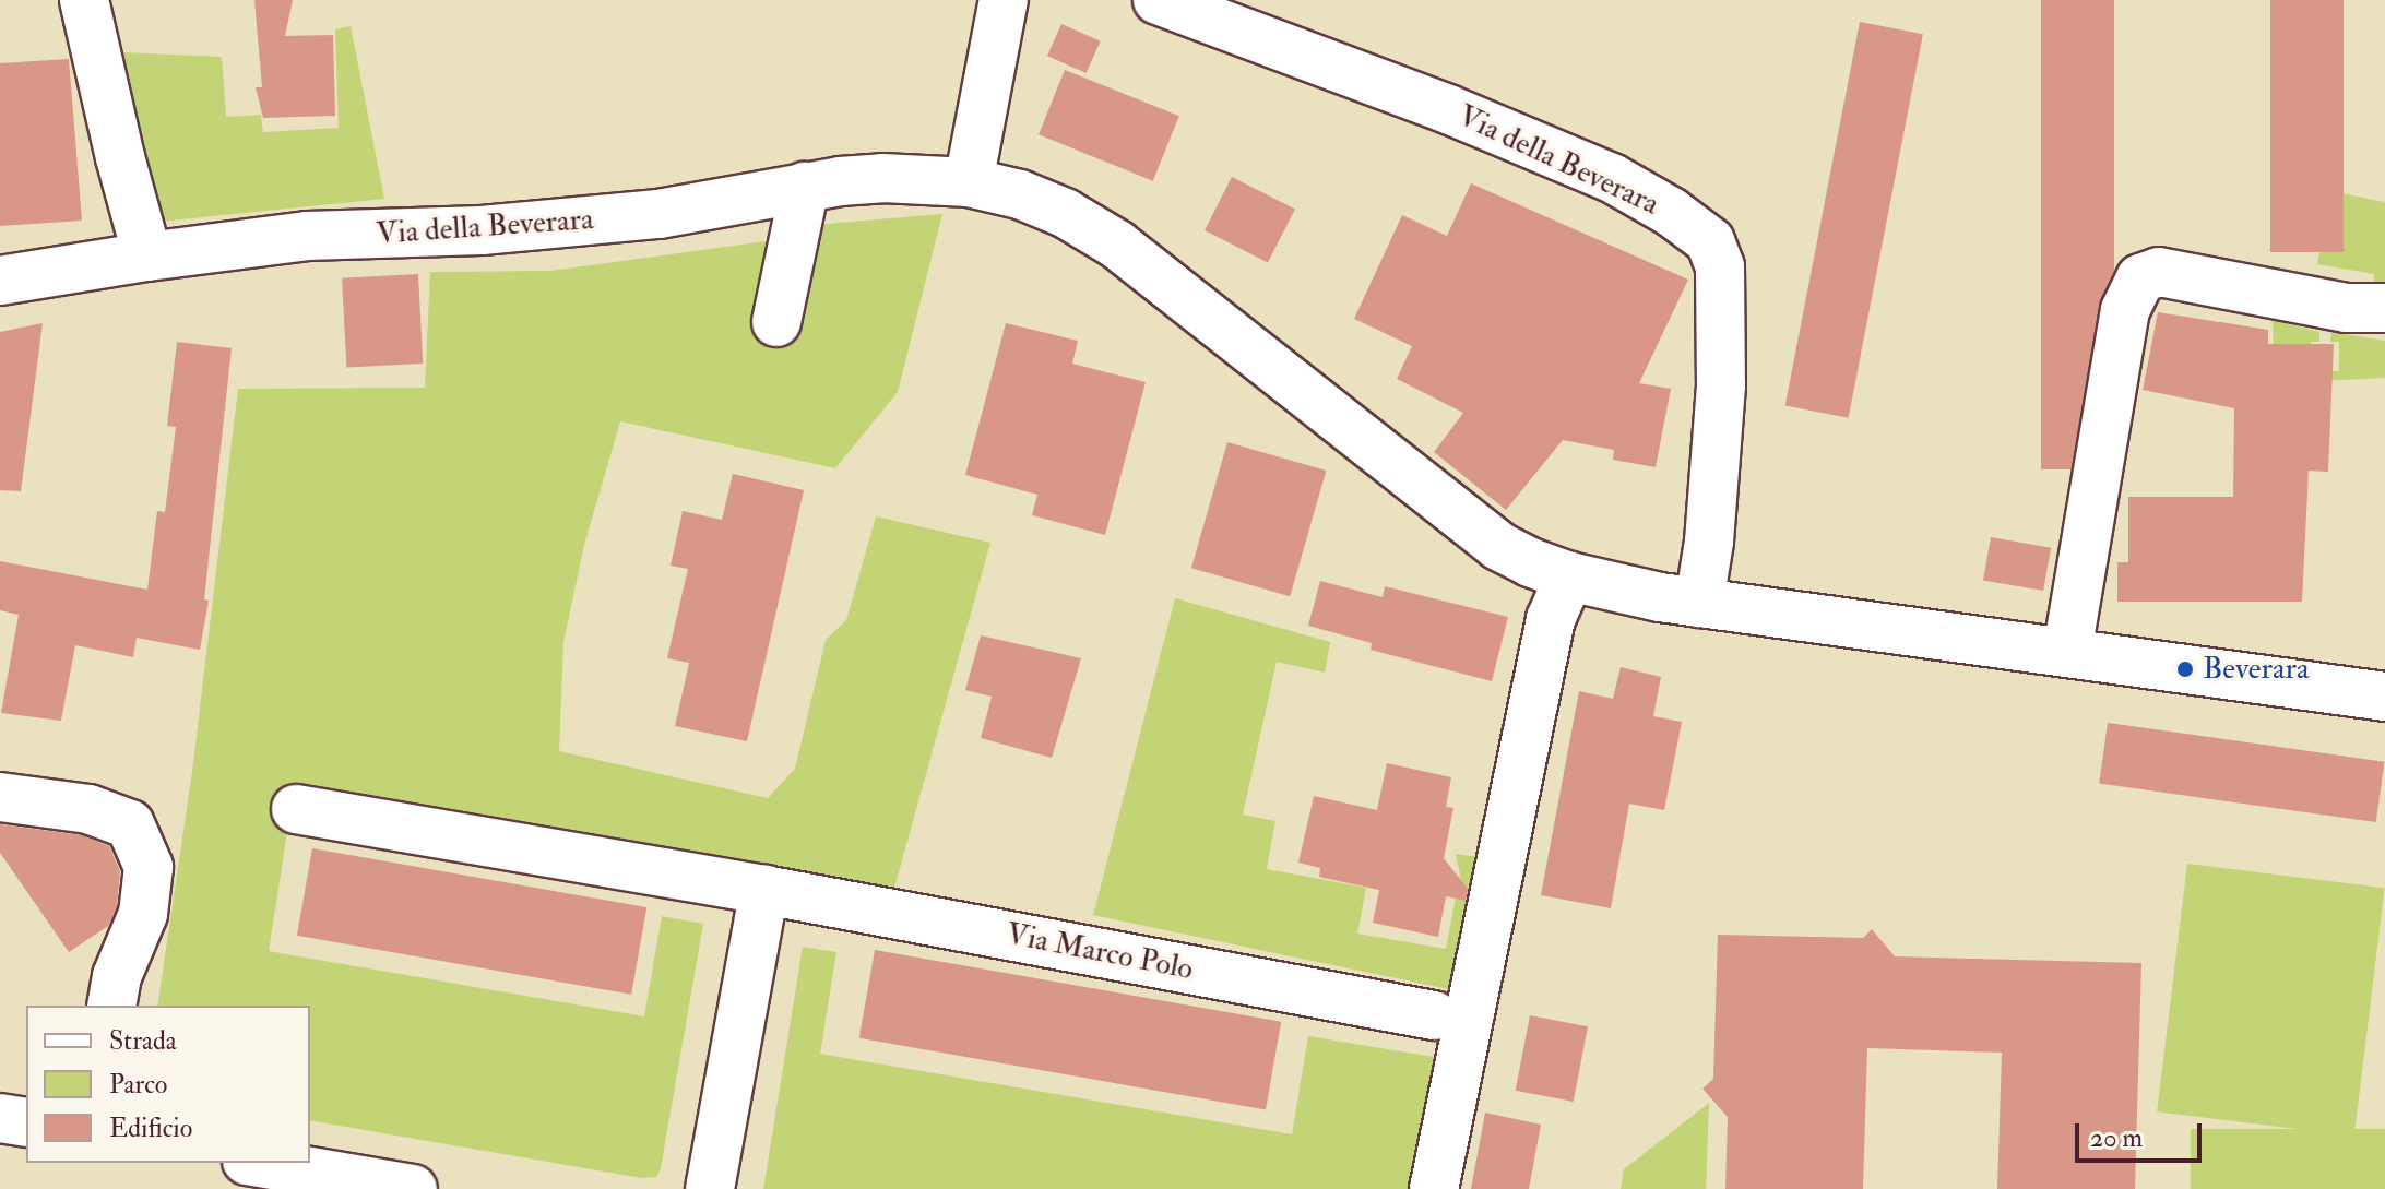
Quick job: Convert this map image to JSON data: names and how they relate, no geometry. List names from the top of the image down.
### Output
{
  "streets": {
    "street": ["Via della Beverara", "Via Marco Polo"]
  },
  "places": ["Beverara"],
  "legend": ["Strada", "Parco", "Edificio"],
  "scale_bar": "20 m"
}
